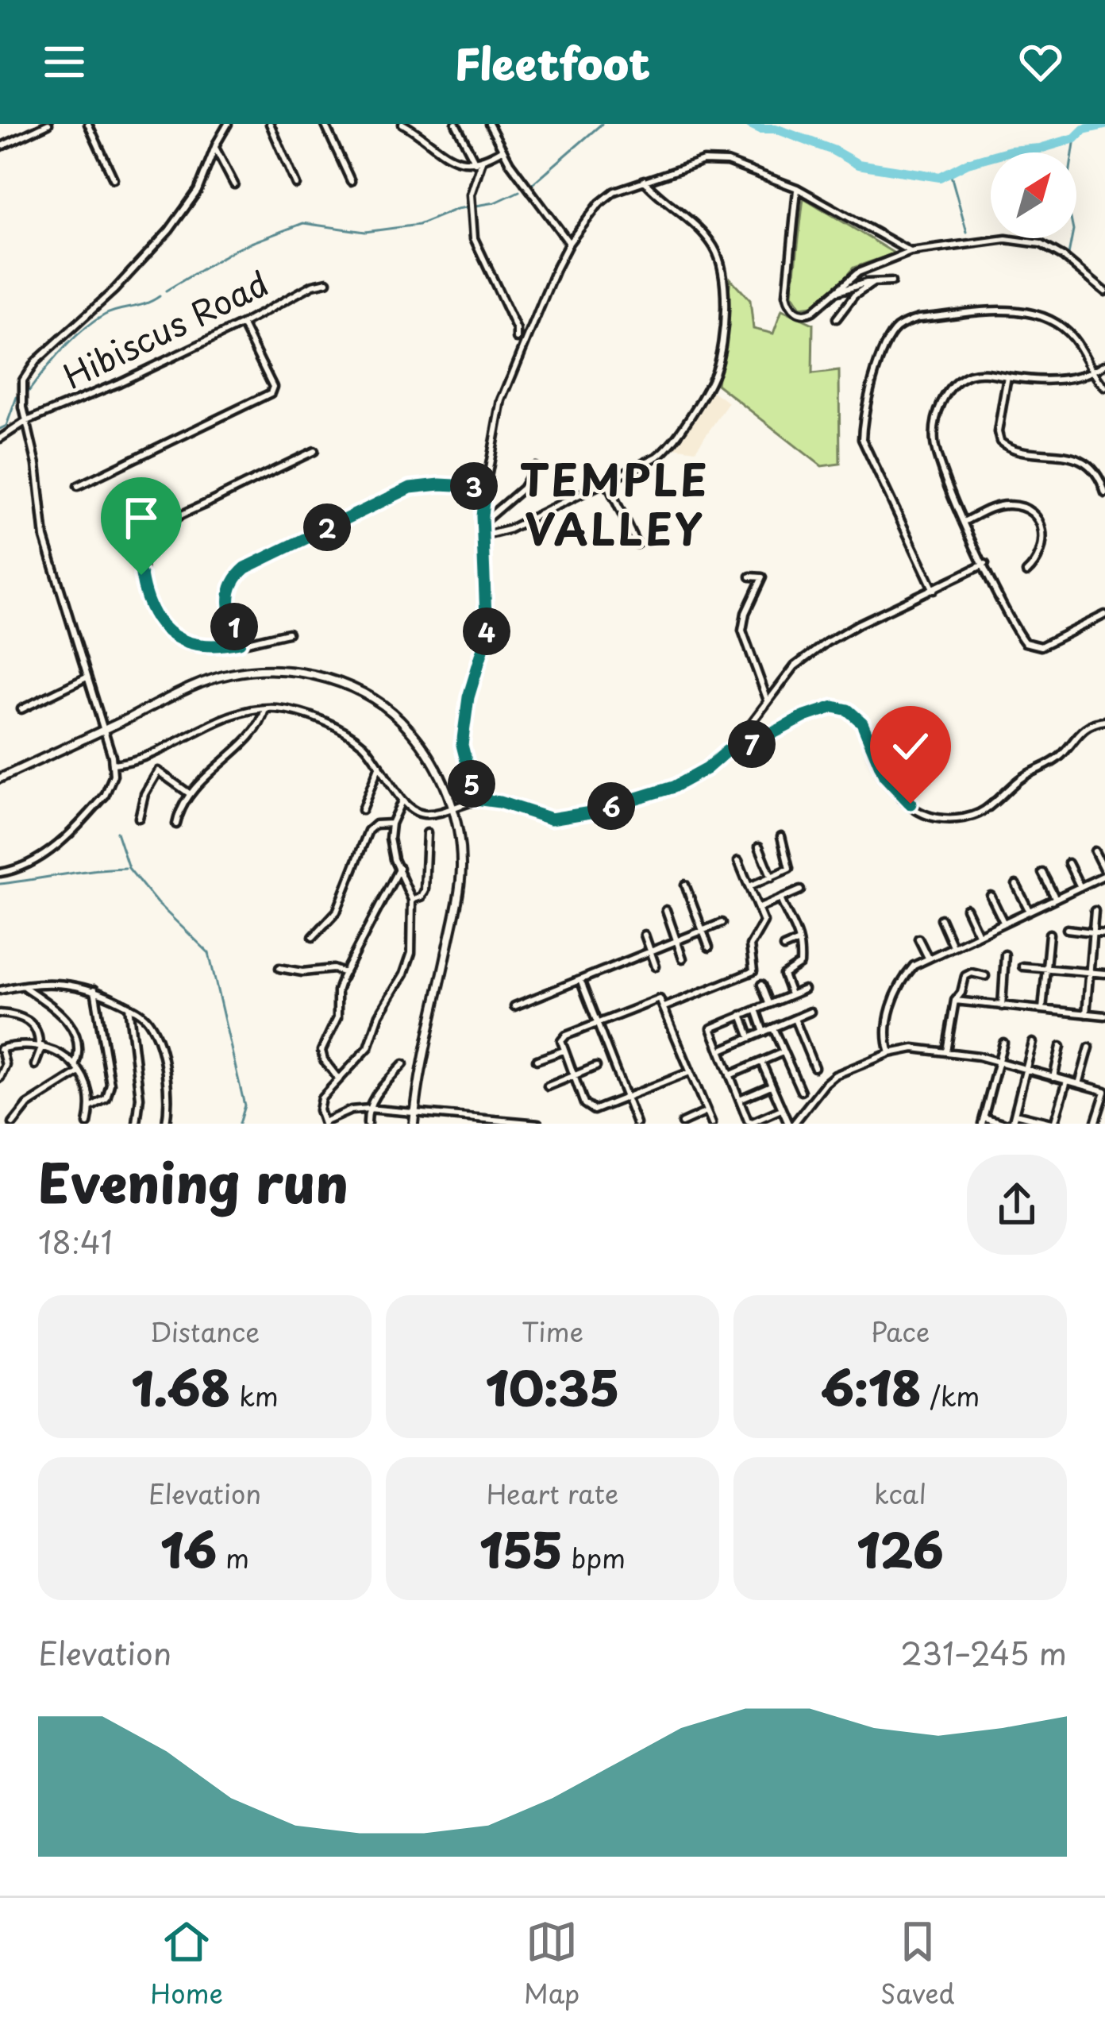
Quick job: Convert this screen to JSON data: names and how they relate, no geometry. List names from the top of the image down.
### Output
{
  "streets": {
    "street": ["Hibiscus Road"]
  },
  "districts": ["TEMPLE VALLEY"],
  "north": "top right",
  "page": {
    "header": "Fleetfoot",
    "pins": [
      "3",
      "2",
      "1",
      "4",
      "7",
      "5",
      "6"
    ],
    "heading": ["Evening run", "18:41"],
    "stats": [
      ["Distance", "1.68 km"],
      ["Time", "10:35"],
      ["Pace", "6:18 /km"],
      ["Elevation", "16 m"],
      ["Heart rate", "155 bpm"],
      ["kcal", "126"]
    ],
    "chart": ["Elevation", "231–245 m"],
    "tabs": ["Home", "Map", "Saved"]
  }
}
